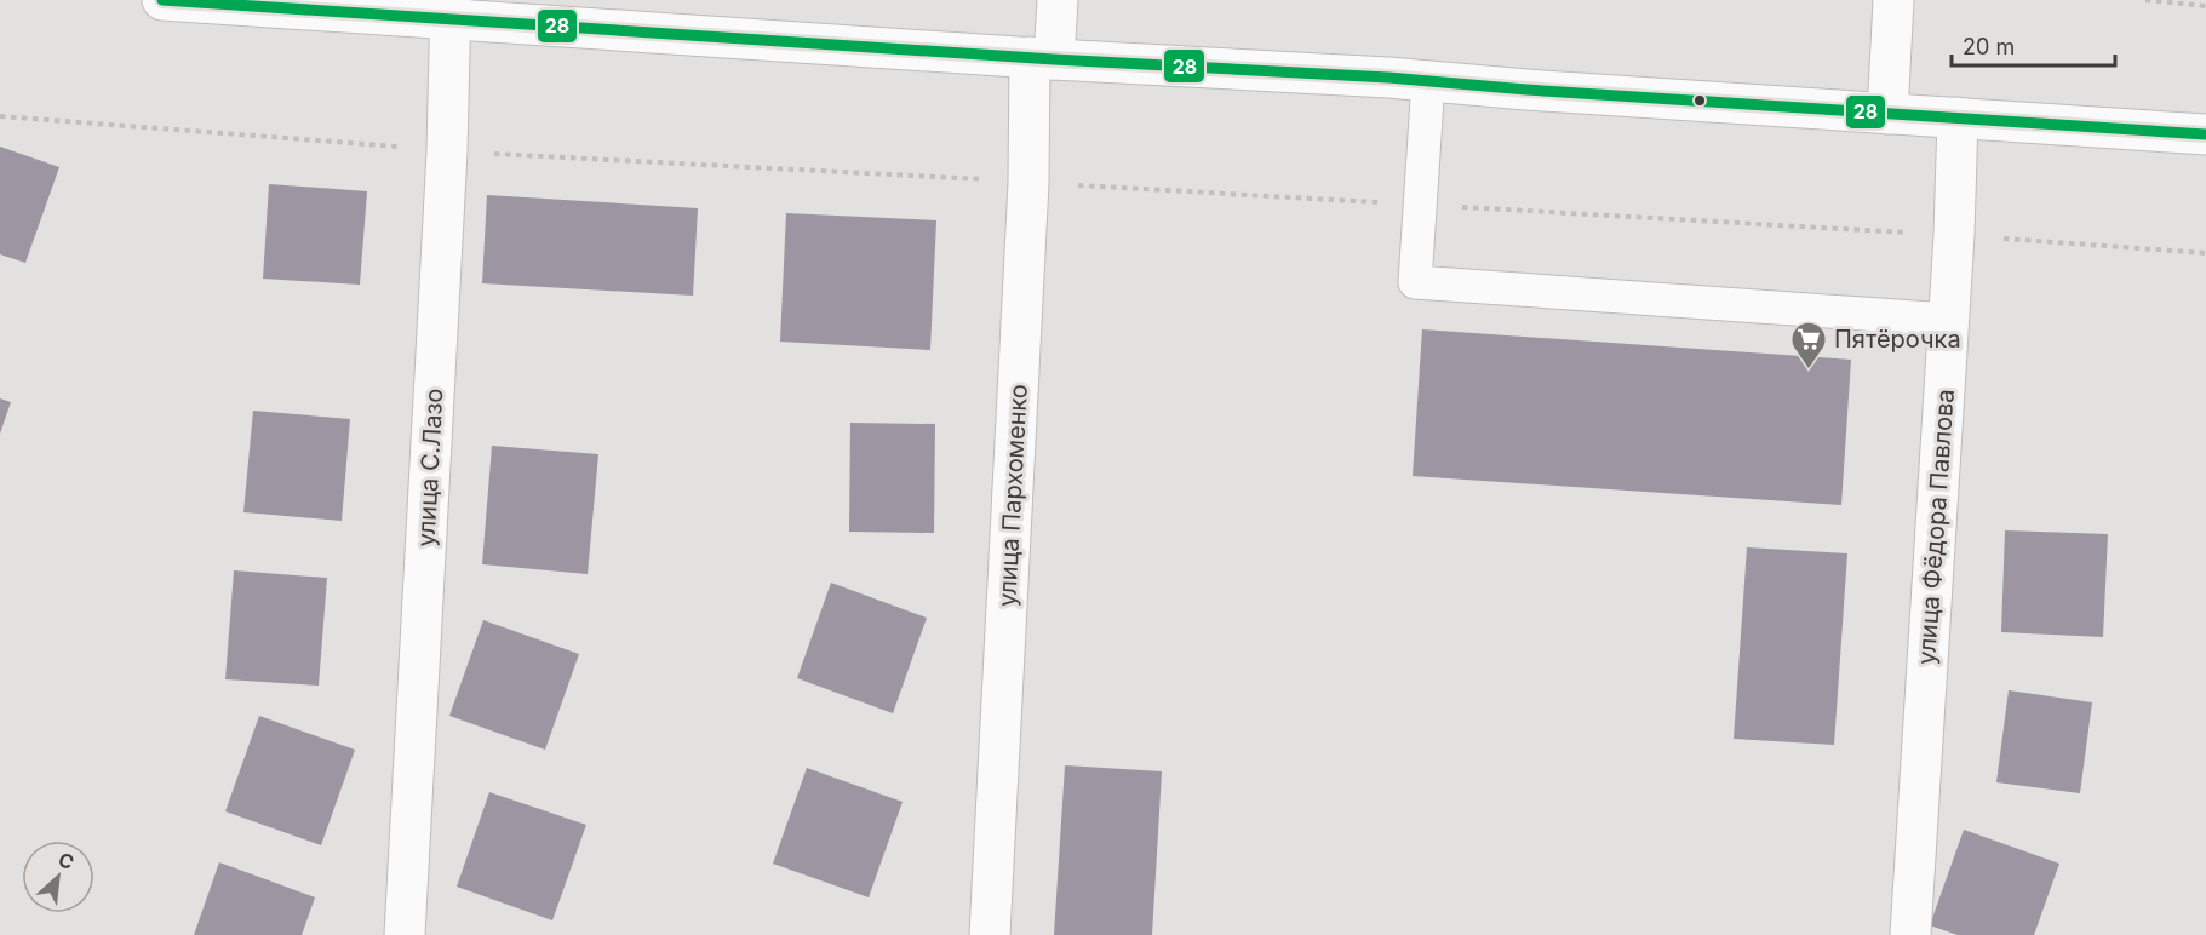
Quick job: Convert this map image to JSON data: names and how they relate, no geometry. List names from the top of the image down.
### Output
{
  "streets": {
    "street": ["улица С.Лазо", "улица Пархоменко", "улица Фёдора Павлова"]
  },
  "places": {
    "supermarket": ["Пятёрочка"]
  },
  "lines": ["transit line 28"],
  "scale_bar": "20 m",
  "north": "top right"
}
